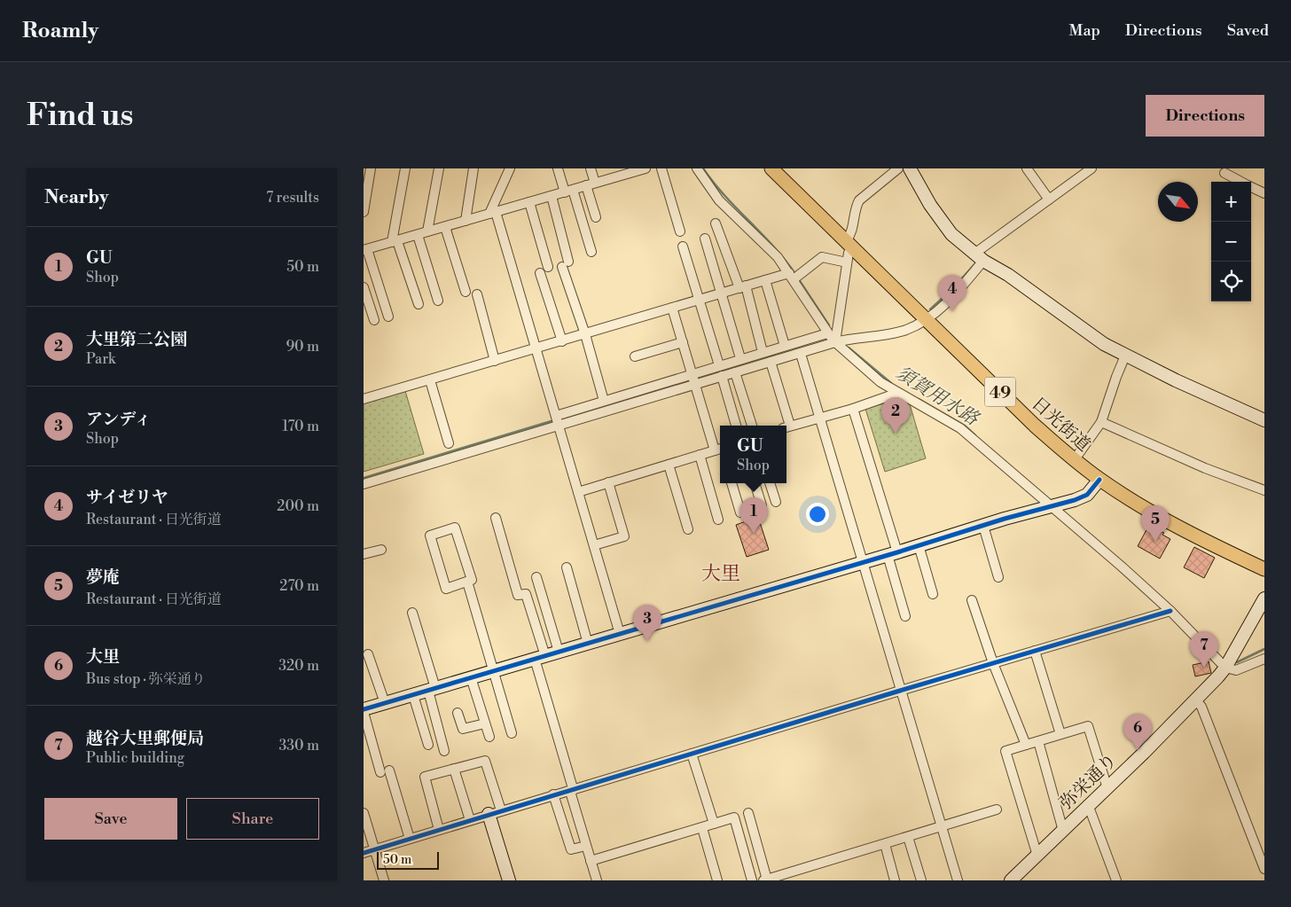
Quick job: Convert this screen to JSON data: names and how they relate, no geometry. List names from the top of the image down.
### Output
{
  "streets": {
    "main road": ["49", "日光街道"],
    "street": ["弥栄通り"]
  },
  "districts": ["大里"],
  "water": ["須賀用水路"],
  "scale_bar": "50 m",
  "north": "bottom right",
  "page": {
    "header": "Roamly",
    "nav": ["Map", "Directions", "Saved"],
    "buttons": [
      "Directions",
      ["Save", "Share"]
    ],
    "title": "Find us",
    "heading": ["Nearby", "7 results"],
    "map_buttons": ["+", "−"],
    "list": [
      {
        "mark": "1",
        "name": "GU",
        "note": "Shop",
        "value": "50 m"
      },
      {
        "mark": "2",
        "name": "大里第二公園",
        "note": "Park",
        "value": "90 m"
      },
      {
        "mark": "3",
        "name": "アンディ",
        "note": "Shop",
        "value": "170 m"
      },
      {
        "mark": "4",
        "name": "サイゼリヤ",
        "note": "Restaurant · 日光街道",
        "value": "200 m"
      },
      {
        "mark": "5",
        "name": "夢庵",
        "note": "Restaurant · 日光街道",
        "value": "270 m"
      },
      {
        "mark": "6",
        "name": "大里",
        "note": "Bus stop · 弥栄通り",
        "value": "320 m"
      },
      {
        "mark": "7",
        "name": "越谷大里郵便局",
        "note": "Public building",
        "value": "330 m"
      }
    ],
    "pins": [
      "4",
      "2",
      "1",
      "5",
      "3",
      "7",
      "6"
    ],
    "popup": ["GU", "Shop"],
    "scale": "50 m"
  }
}
